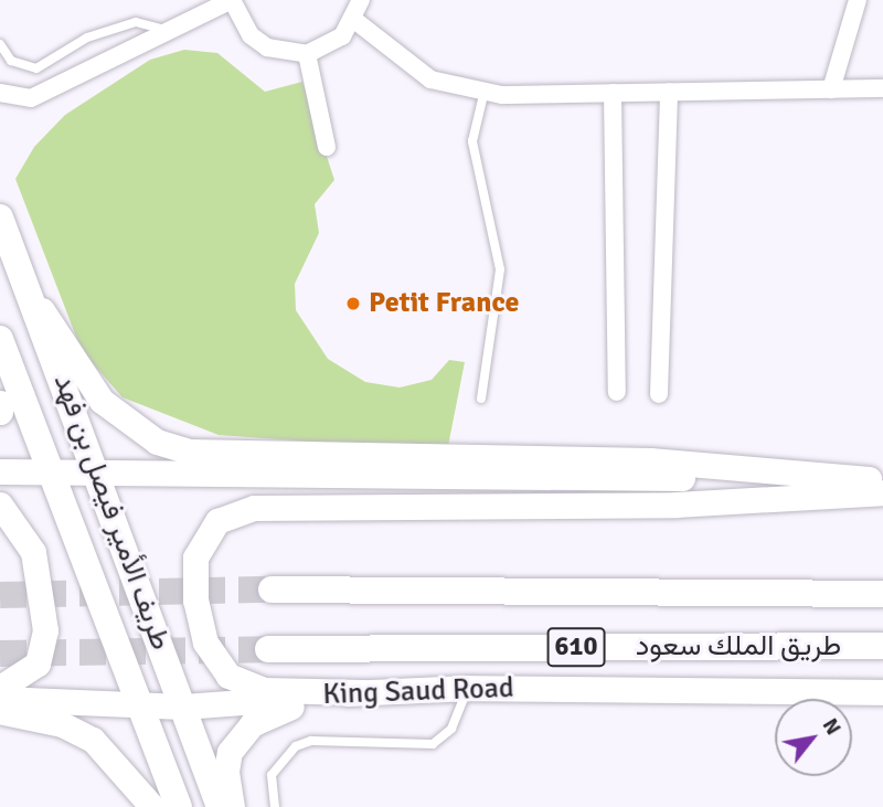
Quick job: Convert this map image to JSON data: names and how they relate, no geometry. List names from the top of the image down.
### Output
{
  "streets": {
    "main road": [
      "طريف الأمير فيصل بن فهد",
      "610",
      "طريق الملك سعود",
      "King Saud Road"
    ]
  },
  "crossings": [
    ["طريف الأمير فيصل بن فهد", "King Saud Road"]
  ],
  "places": ["Petit France"],
  "north": "top right"
}
